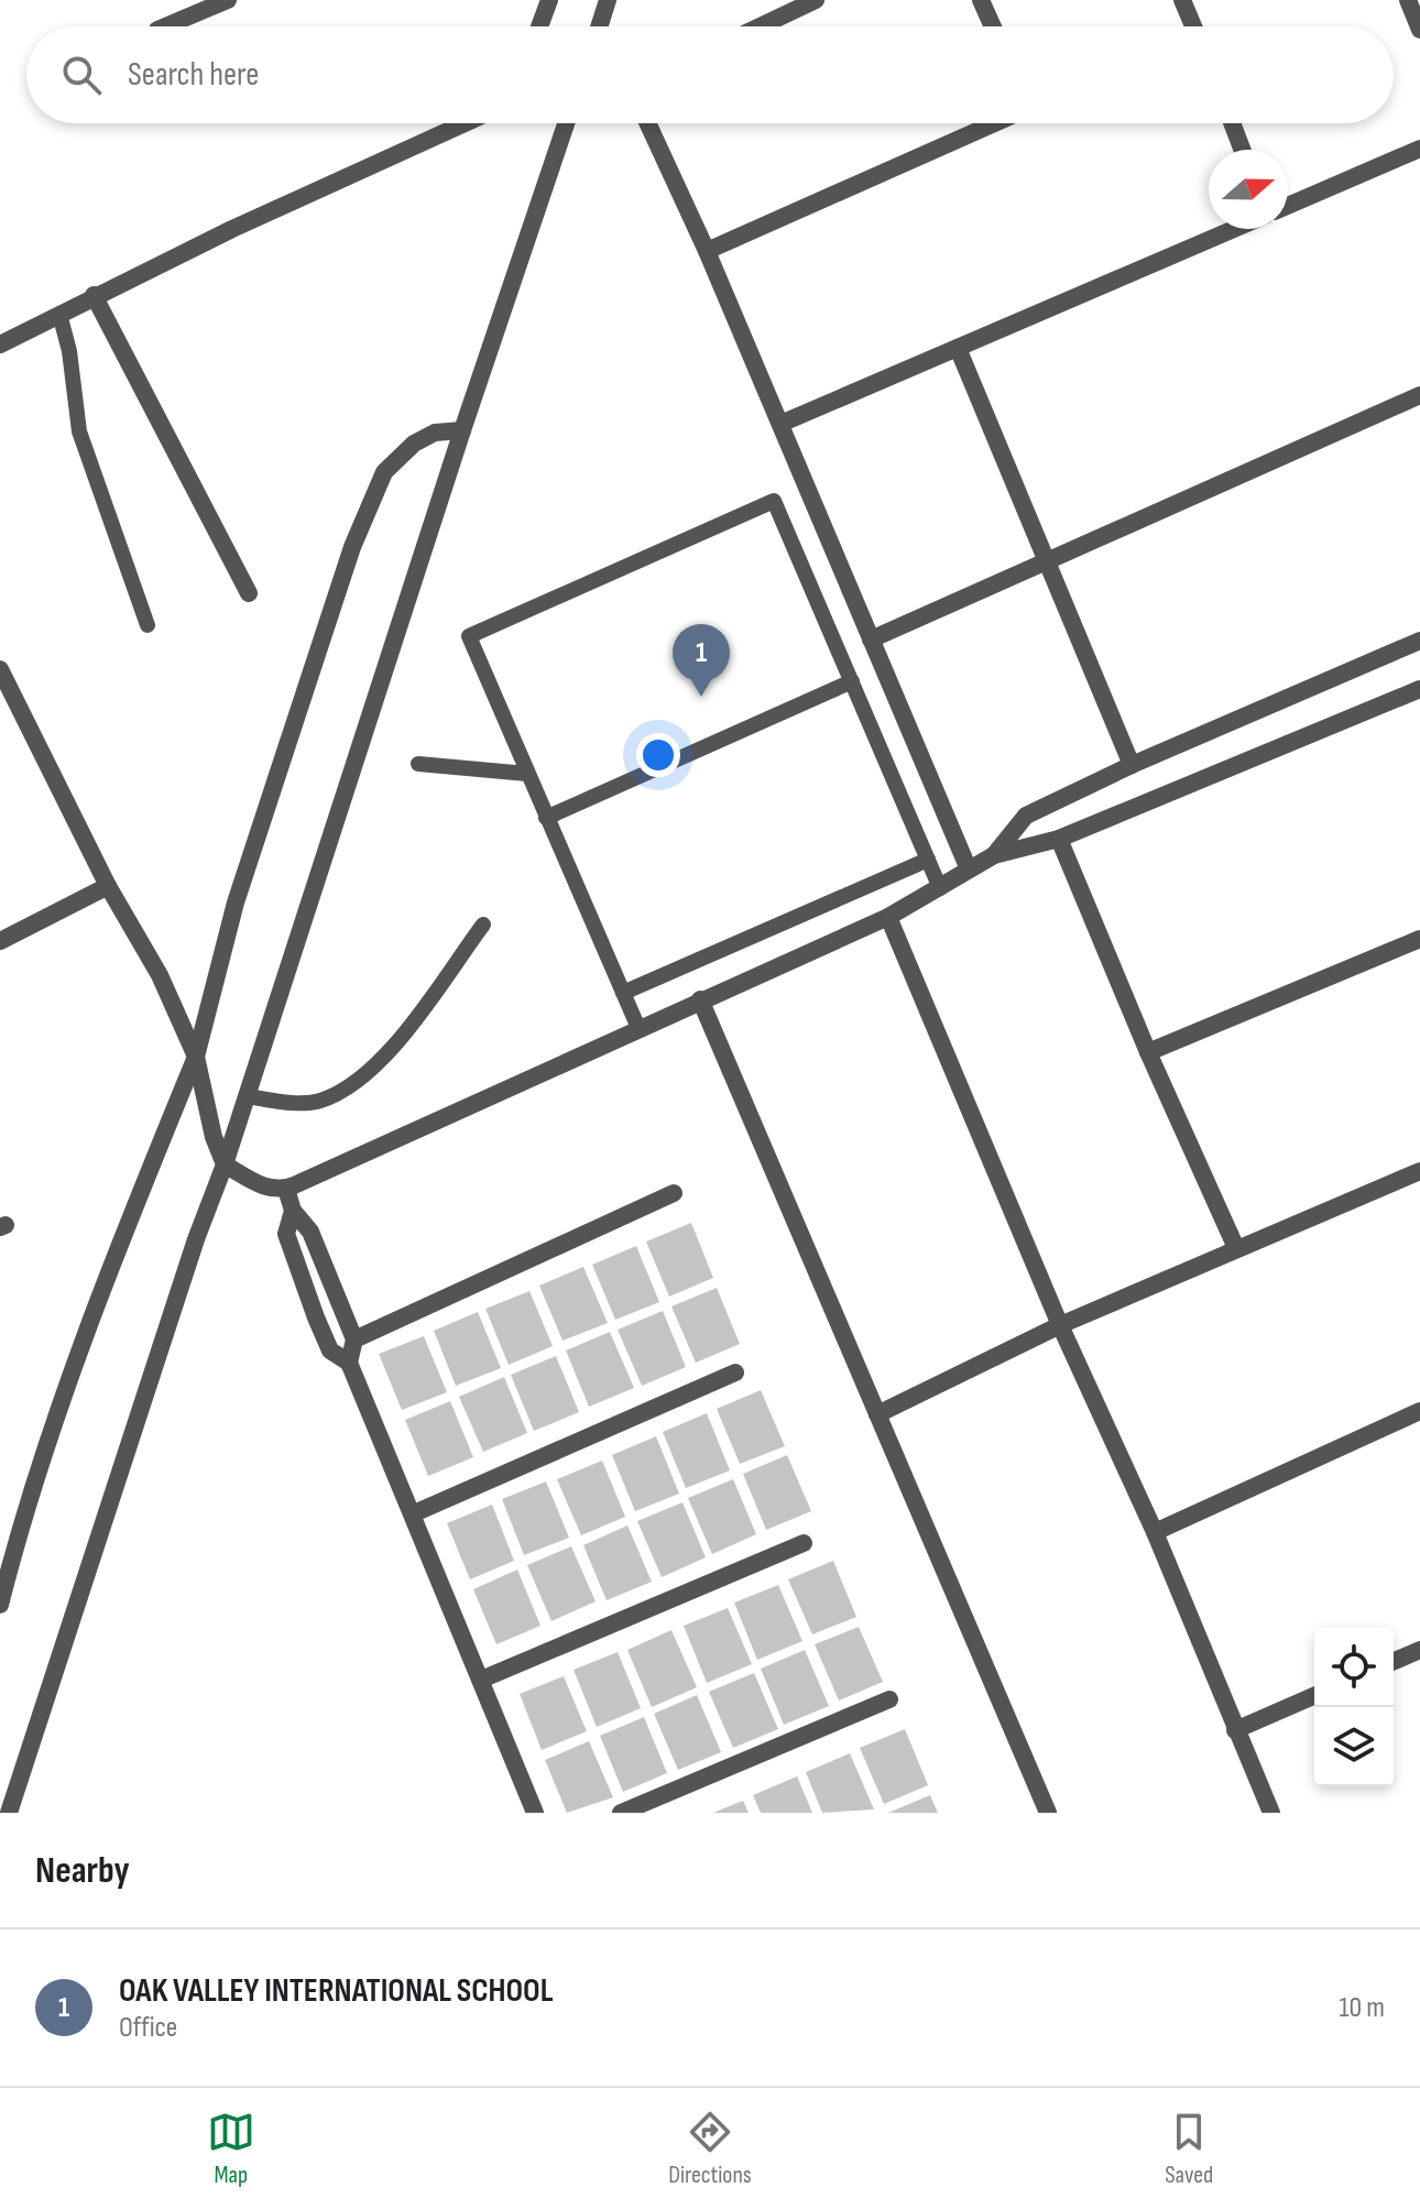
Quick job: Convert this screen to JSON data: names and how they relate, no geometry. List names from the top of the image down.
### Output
{
  "north": "right",
  "page": {
    "search": "Search here",
    "pins": "1",
    "heading": "Nearby",
    "list": [
      {
        "mark": "1",
        "name": "OAK VALLEY INTERNATIONAL SCHOOL",
        "note": "Office",
        "value": "10 m"
      }
    ],
    "nav": ["Map", "Directions", "Saved"]
  }
}
